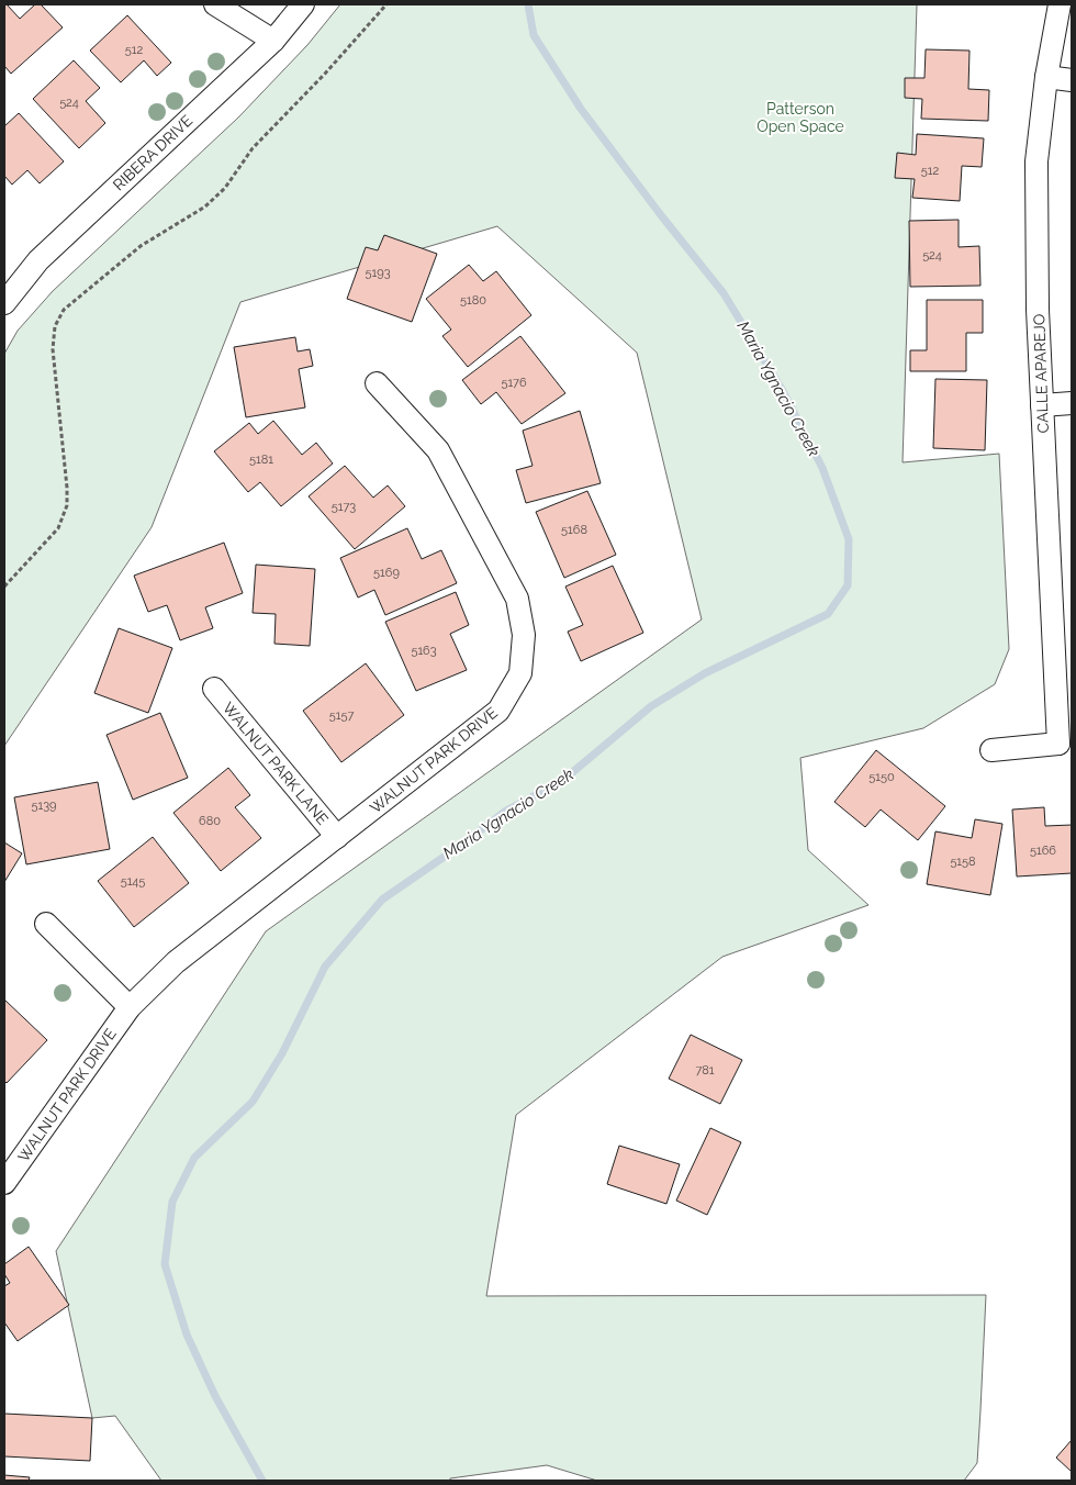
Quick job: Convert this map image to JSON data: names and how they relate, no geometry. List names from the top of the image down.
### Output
{
  "streets": {
    "street": [
      "RIBERA DRIVE",
      "CALLE APAREJO",
      "WALNUT PARK DRIVE",
      "WALNUT PARK LANE"
    ]
  },
  "crossings": [
    ["WALNUT PARK DRIVE", "WALNUT PARK LANE"]
  ],
  "water": ["Maria Ygnacio Creek"],
  "parks": ["Patterson Open Space"],
  "house_numbers": [
    "512",
    "524",
    "512",
    "524",
    "5193",
    "5180",
    "5176",
    "5181",
    "5173",
    "5168",
    "5169",
    "5163",
    "5157",
    "5150",
    "5139",
    "680",
    "5166",
    "5158",
    "5145",
    "781"
  ]
}
